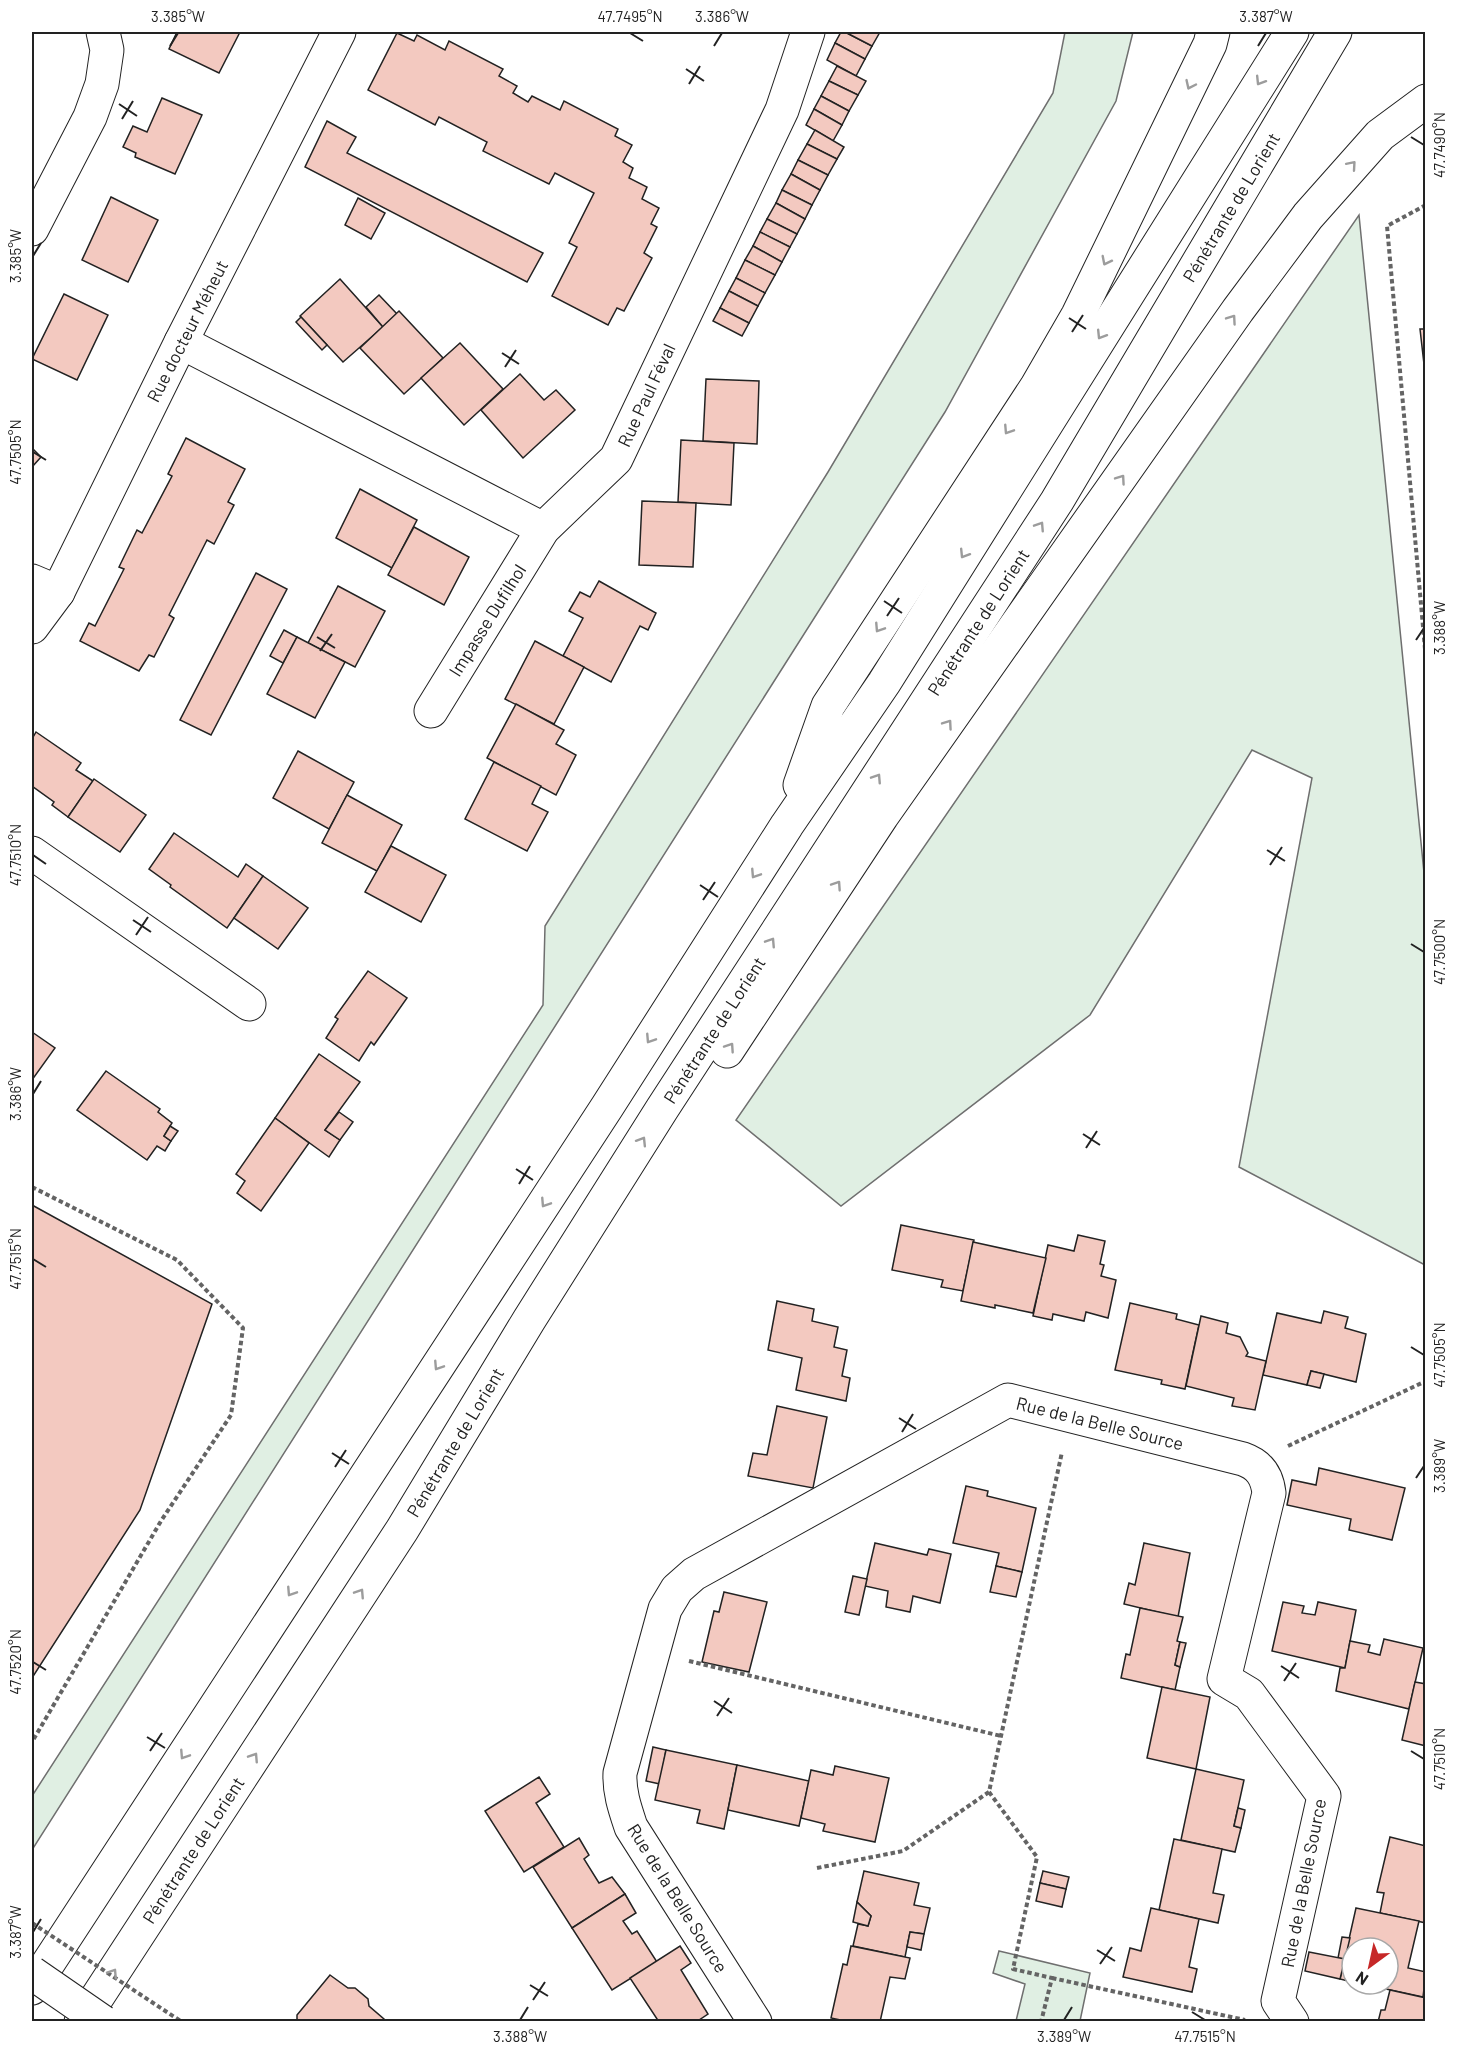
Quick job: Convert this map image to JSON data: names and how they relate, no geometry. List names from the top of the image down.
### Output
{
  "streets": {
    "main road": [
      "Pénétrante de Lorient",
      "Rue docteur Méheut",
      "Rue Paul Féval",
      "Impasse Dufilhol",
      "Rue de la Belle Source"
    ]
  },
  "crossings": [
    ["Rue Paul Féval", "Impasse Dufilhol"]
  ],
  "north": "bottom left",
  "coordinates": [
    "3.385°W",
    "47.7495°N",
    "3.386°W",
    "3.387°W",
    "47.7490°N",
    "47.7505°N",
    "3.388°W",
    "47.7510°N",
    "47.7500°N",
    "47.7515°N",
    "3.389°W",
    "47.7520°N"
  ]
}
